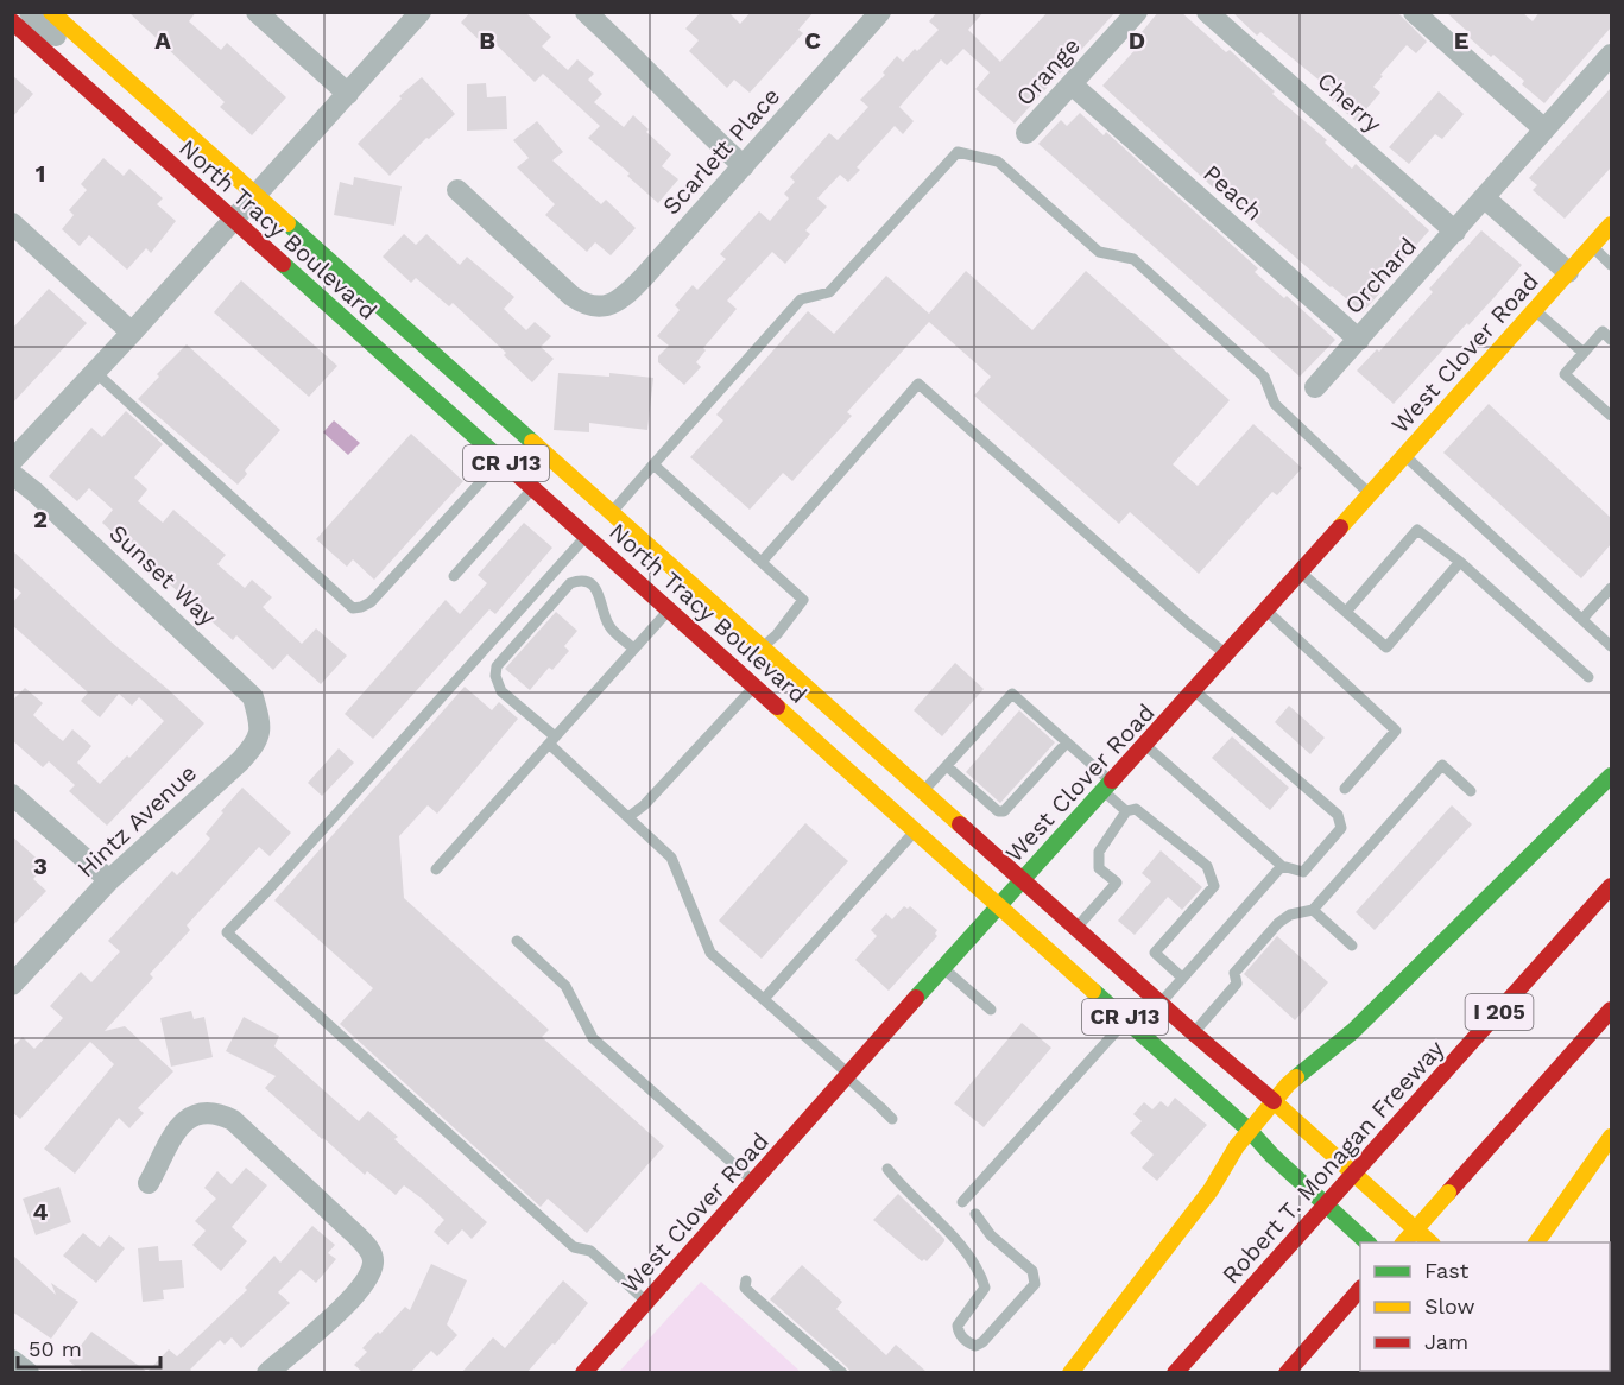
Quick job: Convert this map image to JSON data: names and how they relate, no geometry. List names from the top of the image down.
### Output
{
  "streets": {
    "main road": [
      "North Tracy Boulevard",
      "West Clover Road",
      "CR J13",
      "I 205",
      "Robert T. Monagan Freeway"
    ],
    "street": [
      "Orange",
      "Cherry",
      "Scarlett Place",
      "Peach",
      "Orchard",
      "Sunset Way",
      "Hintz Avenue"
    ]
  },
  "crossings": [
    ["Orange", "Peach"],
    ["Cherry", "Orchard"],
    ["Peach", "Orchard"],
    ["North Tracy Boulevard", "West Clover Road"],
    ["North Tracy Boulevard", "CR J13"],
    ["Sunset Way", "Hintz Avenue"]
  ],
  "legend": ["Fast", "Slow", "Jam"],
  "scale_bar": "50 m",
  "grid": {
    "columns": [
      "A",
      "B",
      "C",
      "D",
      "E"
    ],
    "rows": [
      "1",
      "2",
      "3",
      "4"
    ]
  }
}
